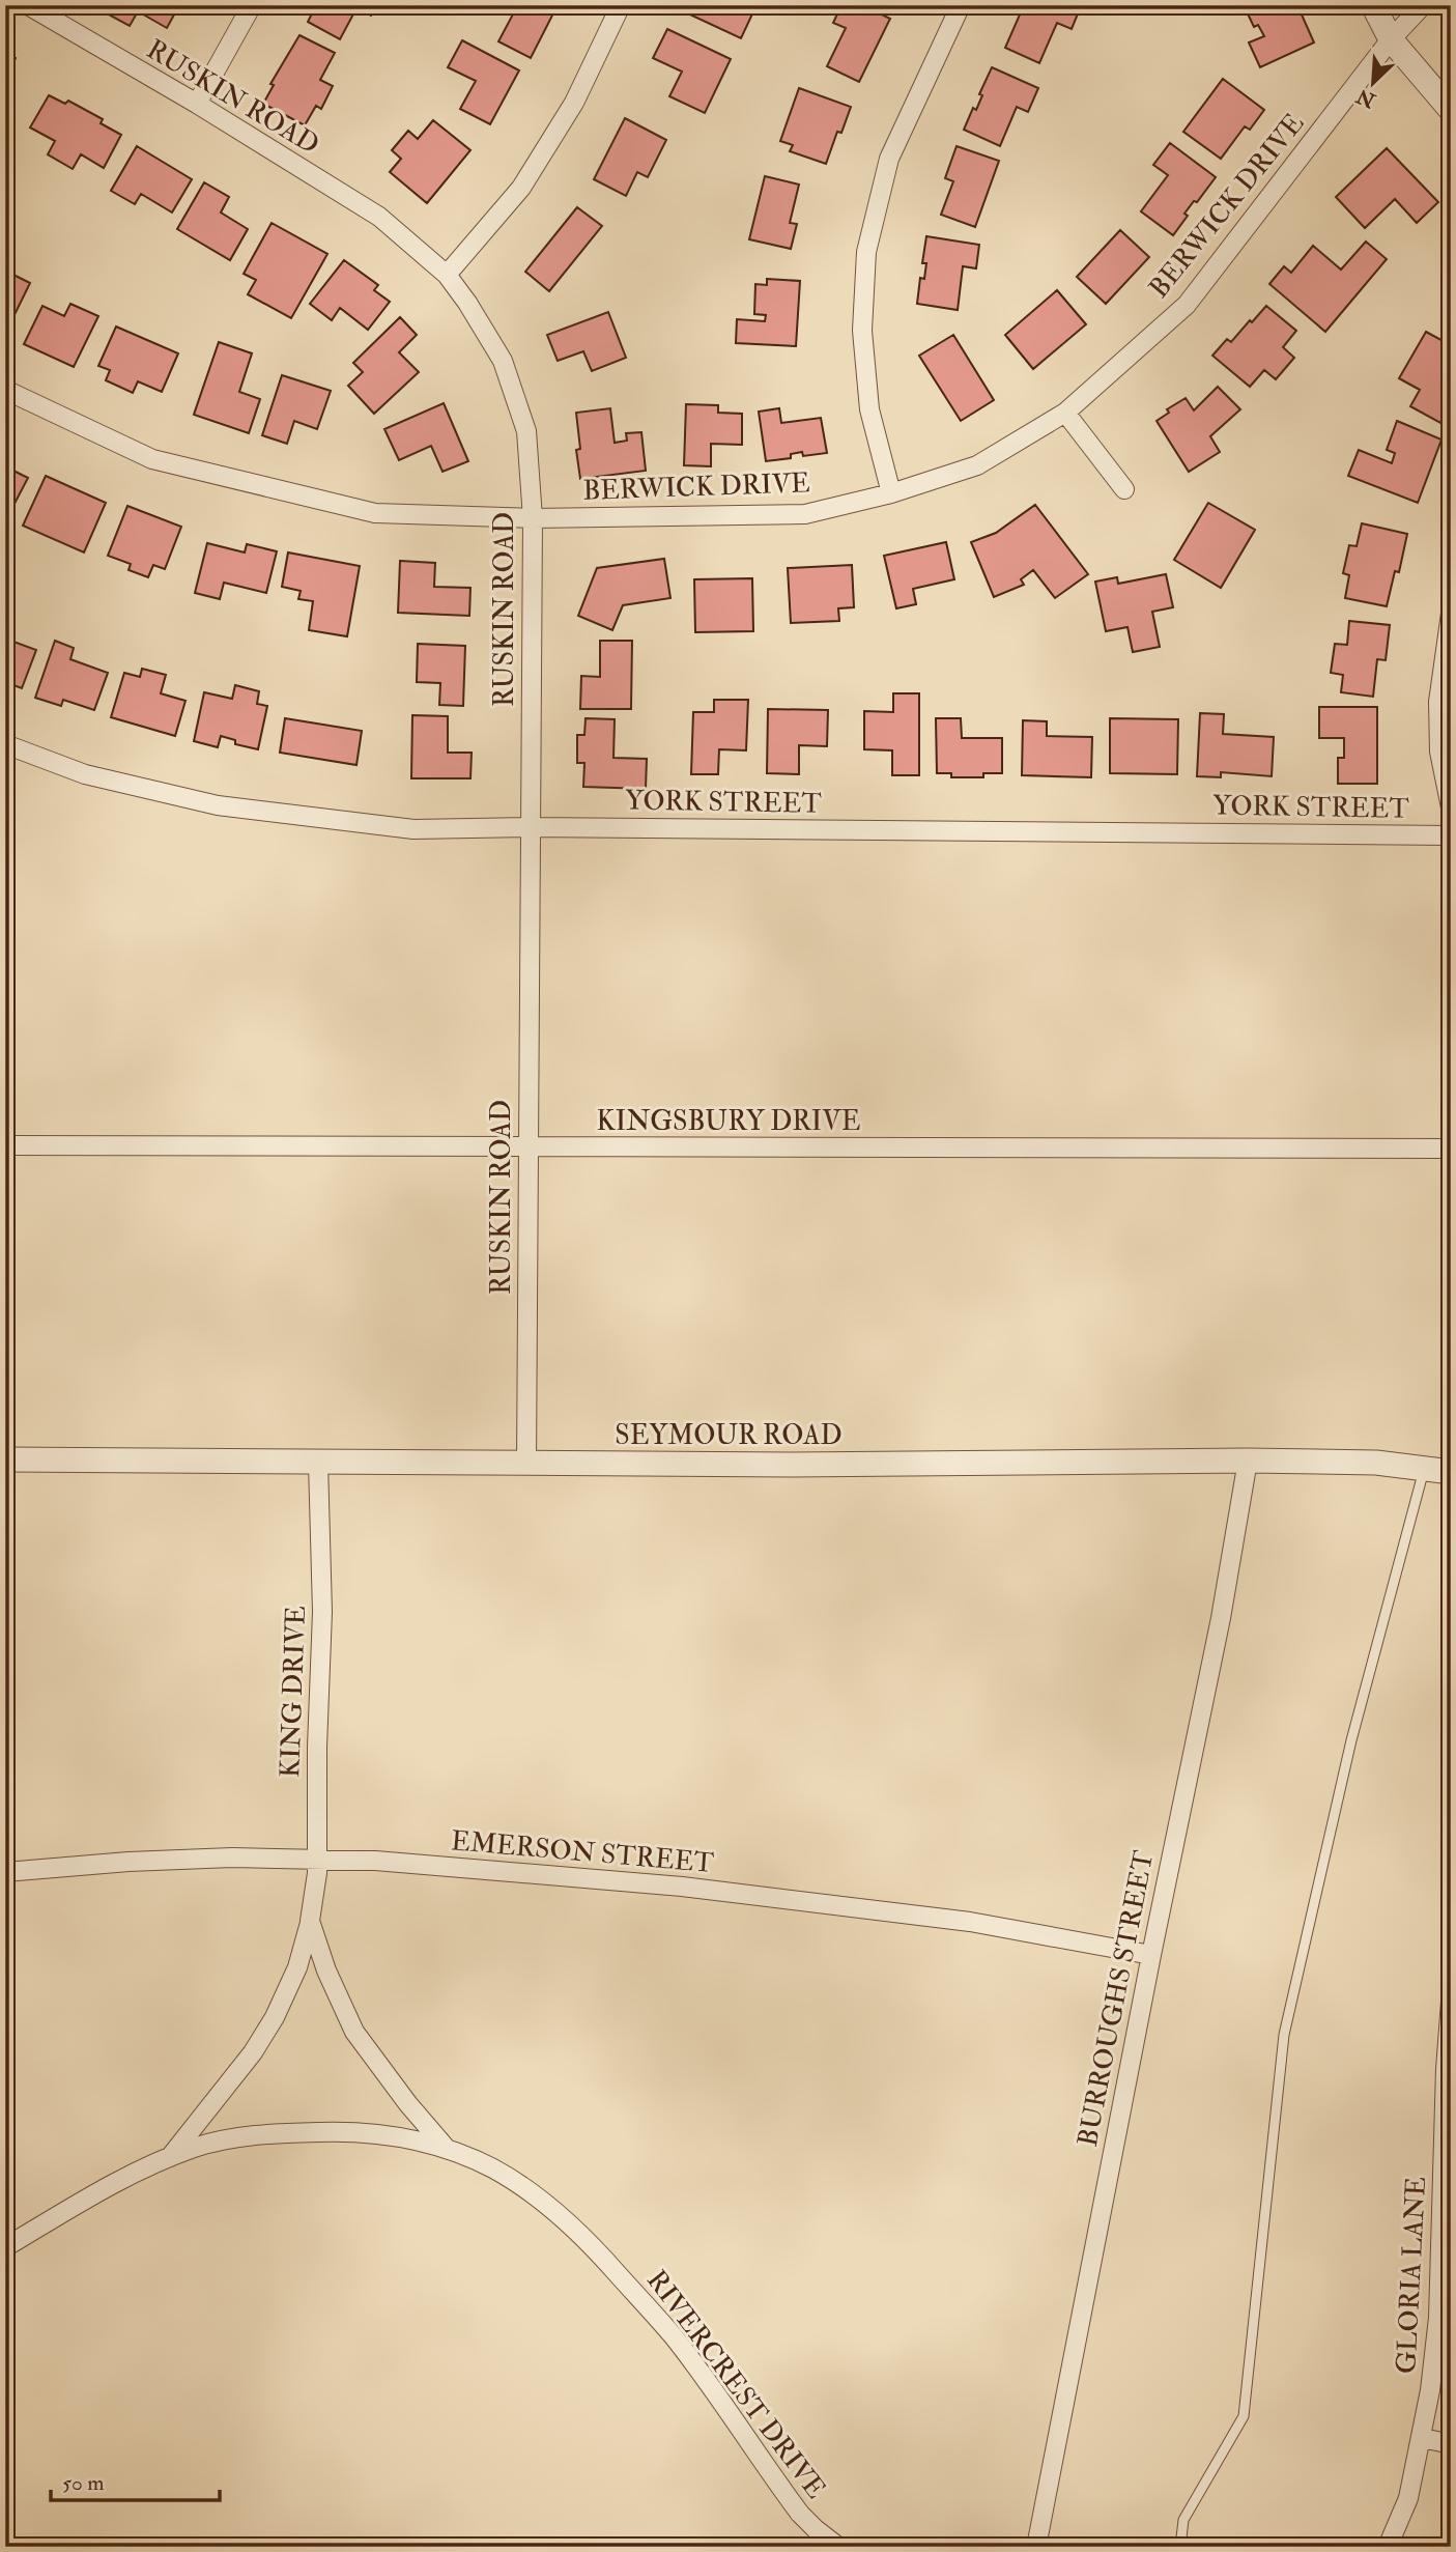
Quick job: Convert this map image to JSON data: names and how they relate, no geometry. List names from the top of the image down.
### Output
{
  "streets": {
    "street": [
      "RUSKIN ROAD",
      "BERWICK DRIVE",
      "YORK STREET",
      "KINGSBURY DRIVE",
      "SEYMOUR ROAD",
      "KING DRIVE",
      "EMERSON STREET",
      "BURROUGHS STREET",
      "GLORIA LANE",
      "RIVERCREST DRIVE"
    ]
  },
  "crossings": [
    ["RUSKIN ROAD", "BERWICK DRIVE"],
    ["RUSKIN ROAD", "YORK STREET"],
    ["RUSKIN ROAD", "KINGSBURY DRIVE"],
    ["RUSKIN ROAD", "SEYMOUR ROAD"],
    ["SEYMOUR ROAD", "KING DRIVE"],
    ["SEYMOUR ROAD", "BURROUGHS STREET"],
    ["KING DRIVE", "EMERSON STREET"],
    ["KING DRIVE", "RIVERCREST DRIVE"],
    ["EMERSON STREET", "BURROUGHS STREET"]
  ],
  "scale_bar": "50 m",
  "north": "bottom left"
}
